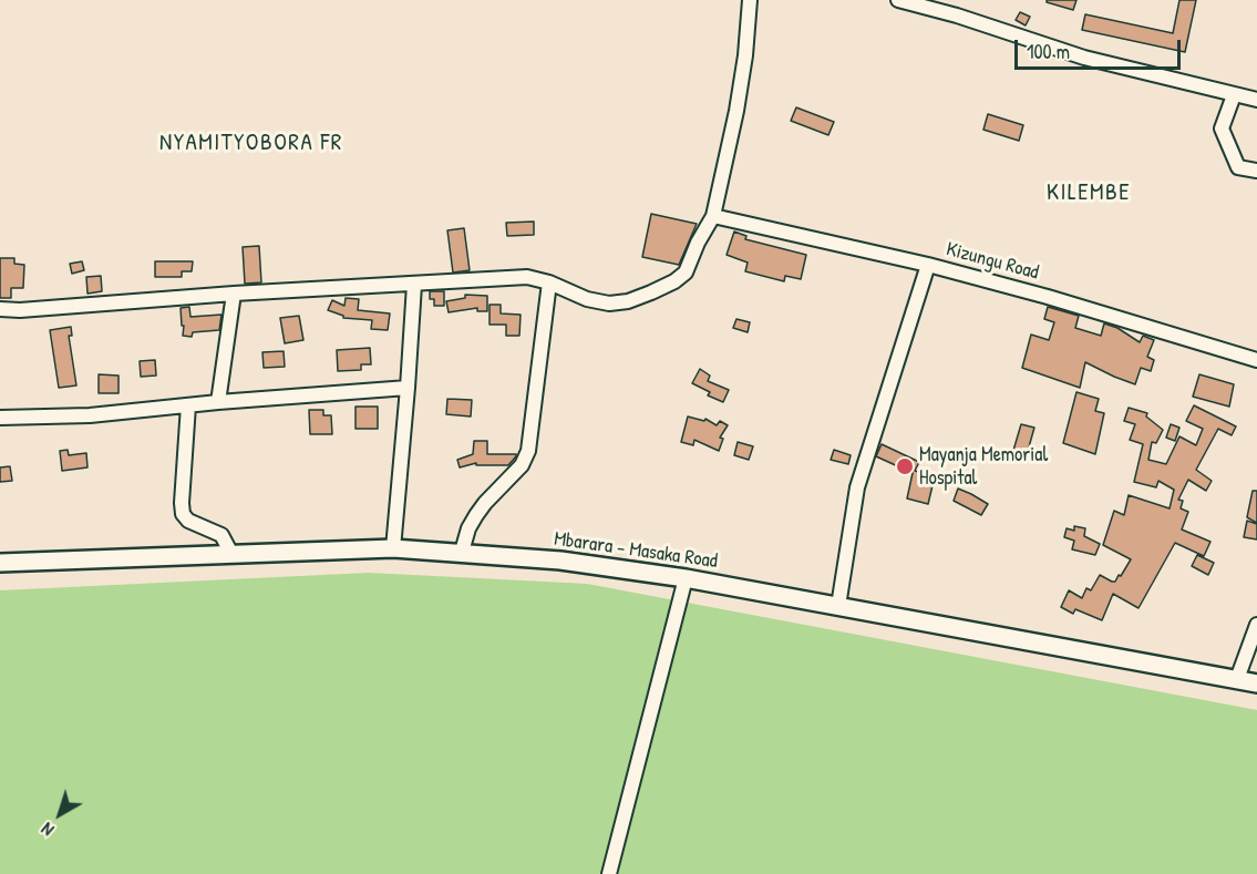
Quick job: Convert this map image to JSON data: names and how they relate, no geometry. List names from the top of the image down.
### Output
{
  "streets": {
    "main road": ["Mbarara - Masaka Road"],
    "street": ["Kizungu Road"]
  },
  "districts": ["NYAMITYOBORA FR", "KILEMBE"],
  "places": ["Mayanja Memorial Hospital"],
  "scale_bar": "100 m",
  "north": "bottom left"
}
